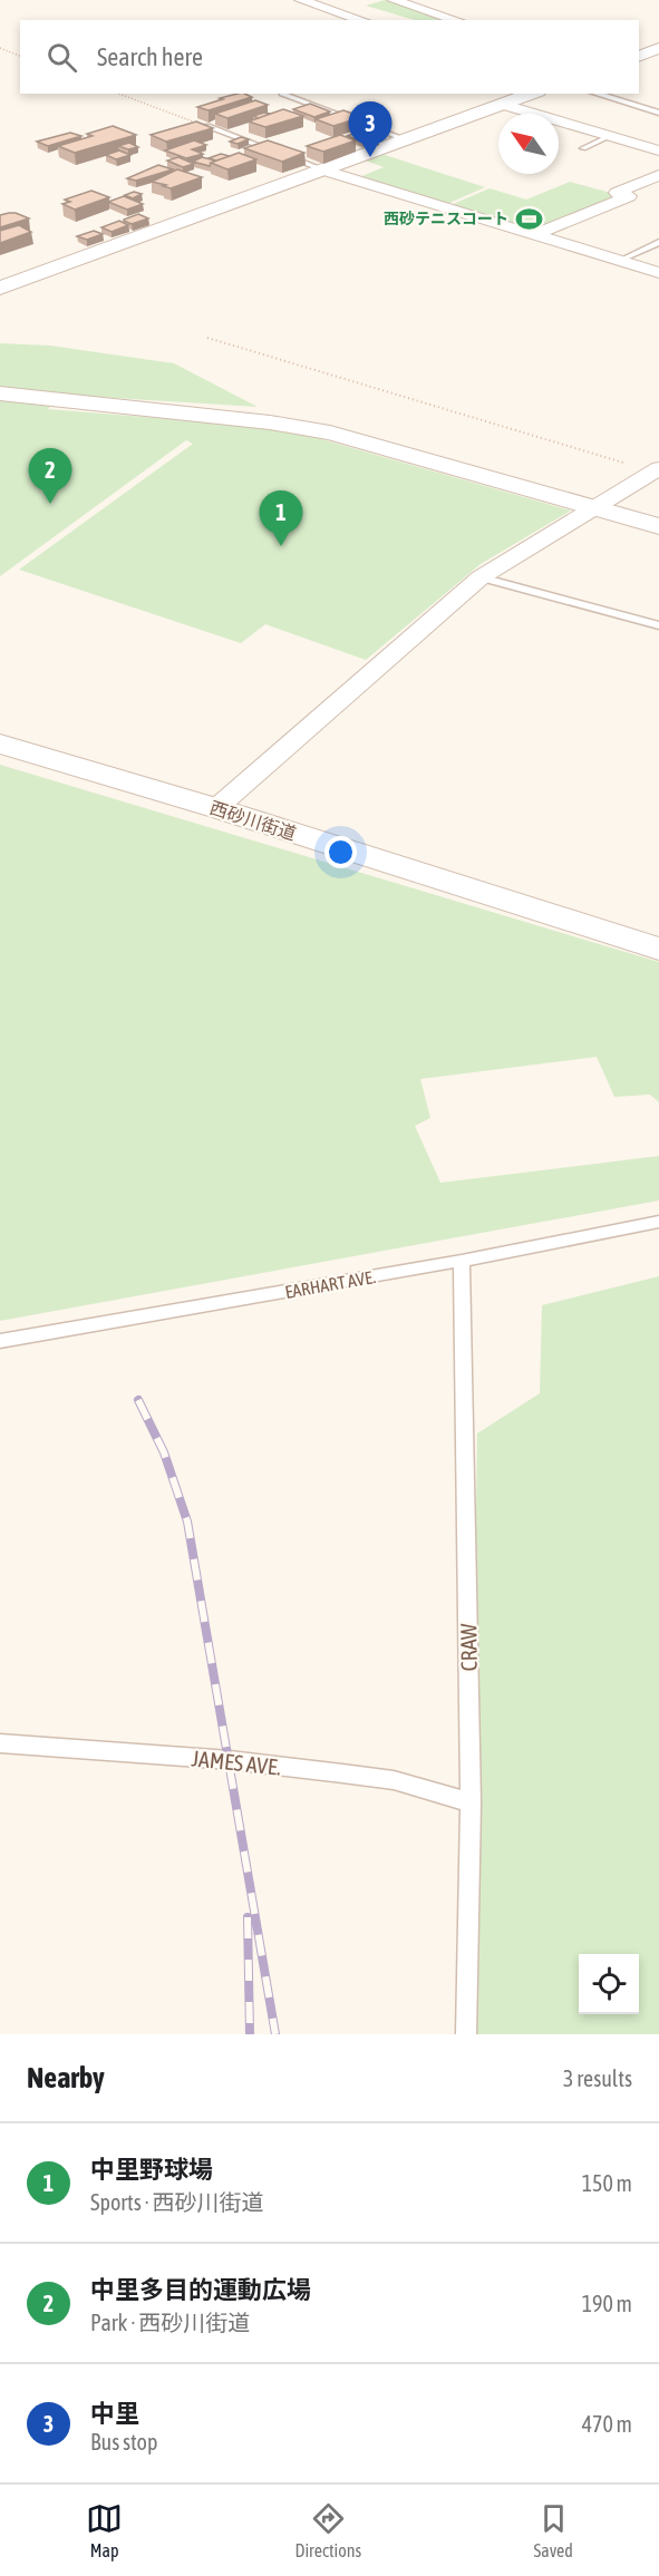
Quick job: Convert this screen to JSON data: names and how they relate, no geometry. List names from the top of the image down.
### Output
{
  "streets": {
    "street": ["西砂川街道"],
    "lane": ["EARHART AVE.", "CRAW", "JAMES AVE."]
  },
  "crossings": [
    ["EARHART AVE.", "CRAW"],
    ["CRAW", "JAMES AVE."]
  ],
  "places": {
    "sports": ["西砂テニスコート"]
  },
  "north": "top left",
  "page": {
    "search": "Search here",
    "pins": ["3", "2", "1"],
    "heading": ["Nearby", "3 results"],
    "list": [
      {
        "mark": "1",
        "name": "中里野球場",
        "note": "Sports · 西砂川街道",
        "value": "150 m"
      },
      {
        "mark": "2",
        "name": "中里多目的運動広場",
        "note": "Park · 西砂川街道",
        "value": "190 m"
      },
      {
        "mark": "3",
        "name": "中里",
        "note": "Bus stop",
        "value": "470 m"
      }
    ],
    "nav": ["Map", "Directions", "Saved"]
  }
}
